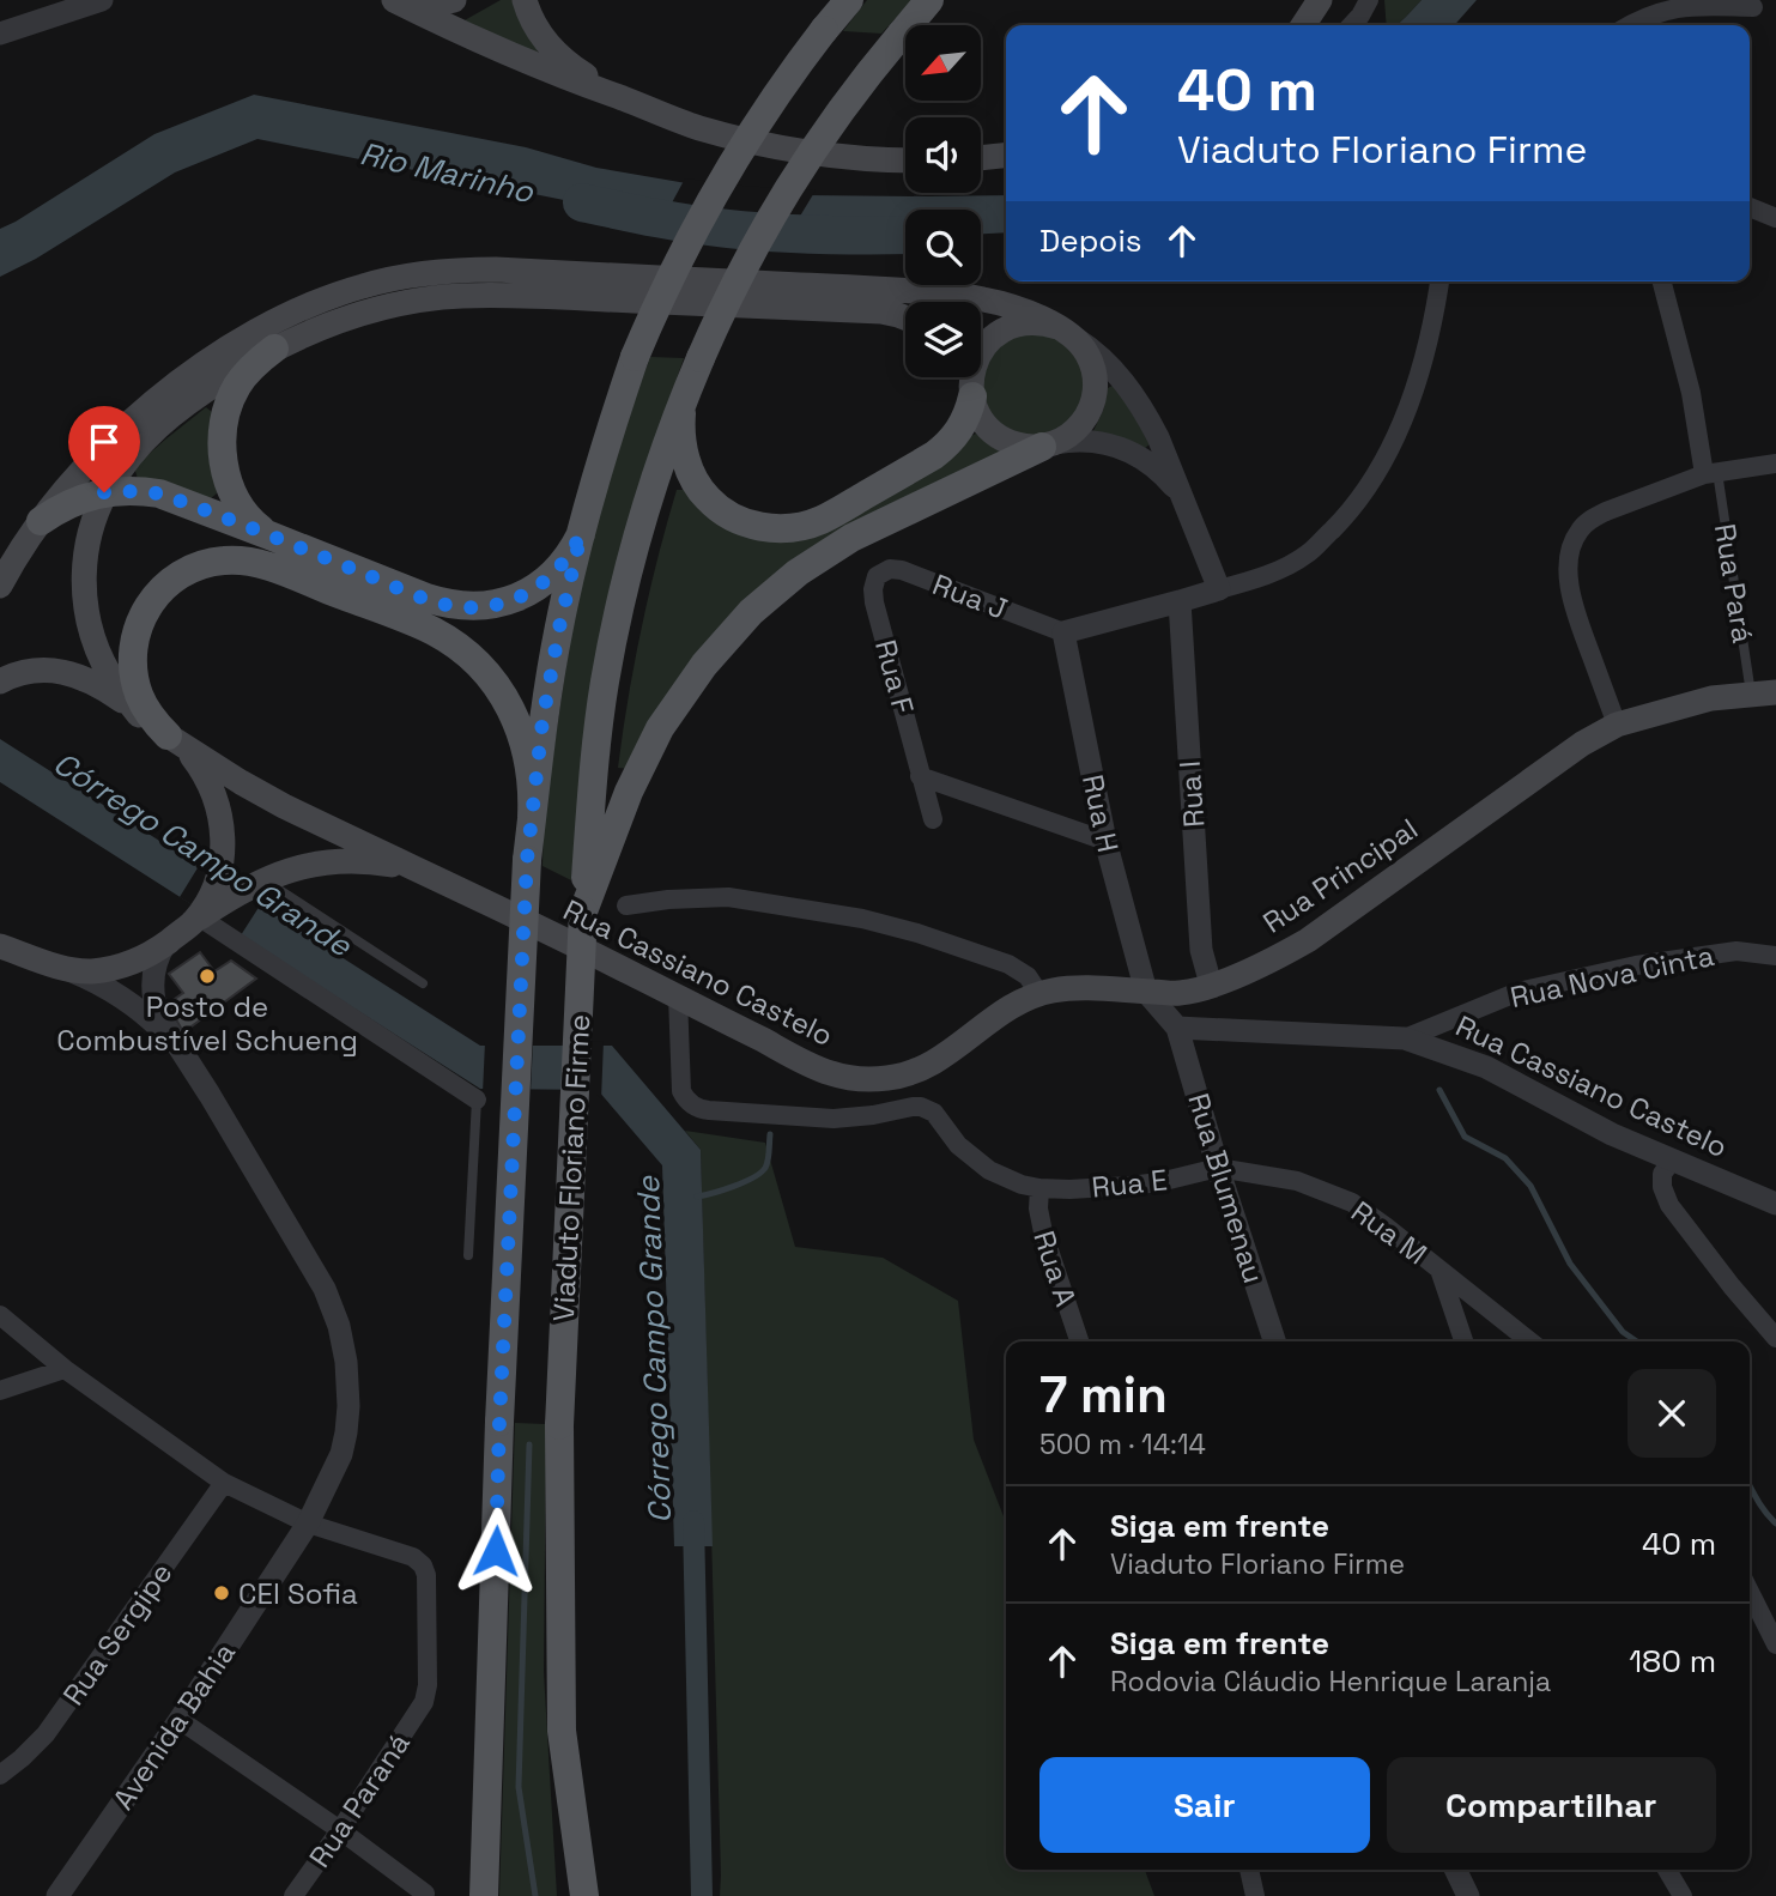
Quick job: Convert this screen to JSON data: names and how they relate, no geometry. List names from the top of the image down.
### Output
{
  "streets": {
    "main road": ["Rua Principal", "Rua Cassiano Castelo", "Viaduto Floriano Firme"],
    "street": [
      "Rua Pará",
      "Rua J",
      "Rua F",
      "Rua I",
      "Rua H",
      "Rua Nova Cinta",
      "Rua E",
      "Rua Blumenau",
      "Rua M",
      "Rua A",
      "Rua Sergipe",
      "Avenida Bahia",
      "Rua Paraná"
    ]
  },
  "crossings": [
    ["Rua Pará", "Rua Principal"],
    ["Rua J", "Rua F"],
    ["Rua J", "Rua H"],
    ["Rua I", "Rua Principal"],
    ["Rua H", "Rua Principal"],
    ["Rua Principal", "Rua Cassiano Castelo"],
    ["Rua Cassiano Castelo", "Rua Nova Cinta"],
    ["Rua Cassiano Castelo", "Rua E"],
    ["Rua Cassiano Castelo", "Rua Blumenau"],
    ["Rua Cassiano Castelo", "Avenida Bahia"],
    ["Rua E", "Rua Blumenau"],
    ["Rua E", "Rua M"],
    ["Rua E", "Rua A"],
    ["Rua Blumenau", "Rua M"],
    ["Avenida Bahia", "Rua Paraná"]
  ],
  "water": ["Rio Marinho", "Córrego Campo Grande"],
  "places": ["Posto de Combustível Schueng", "CEI Sofia"],
  "north": "bottom left",
  "page": {
    "turn": ["40 m", "Viaduto Floriano Firme"],
    "then": "Depois",
    "heading": ["7 min", "500 m · 14:14"],
    "list": [
      {
        "name": "Siga em frente",
        "note": "Viaduto Floriano Firme",
        "value": "40 m"
      },
      {
        "name": "Siga em frente",
        "note": "Rodovia Cláudio Henrique Laranja",
        "value": "180 m"
      }
    ],
    "buttons": ["Sair", "Compartilhar"]
  }
}
